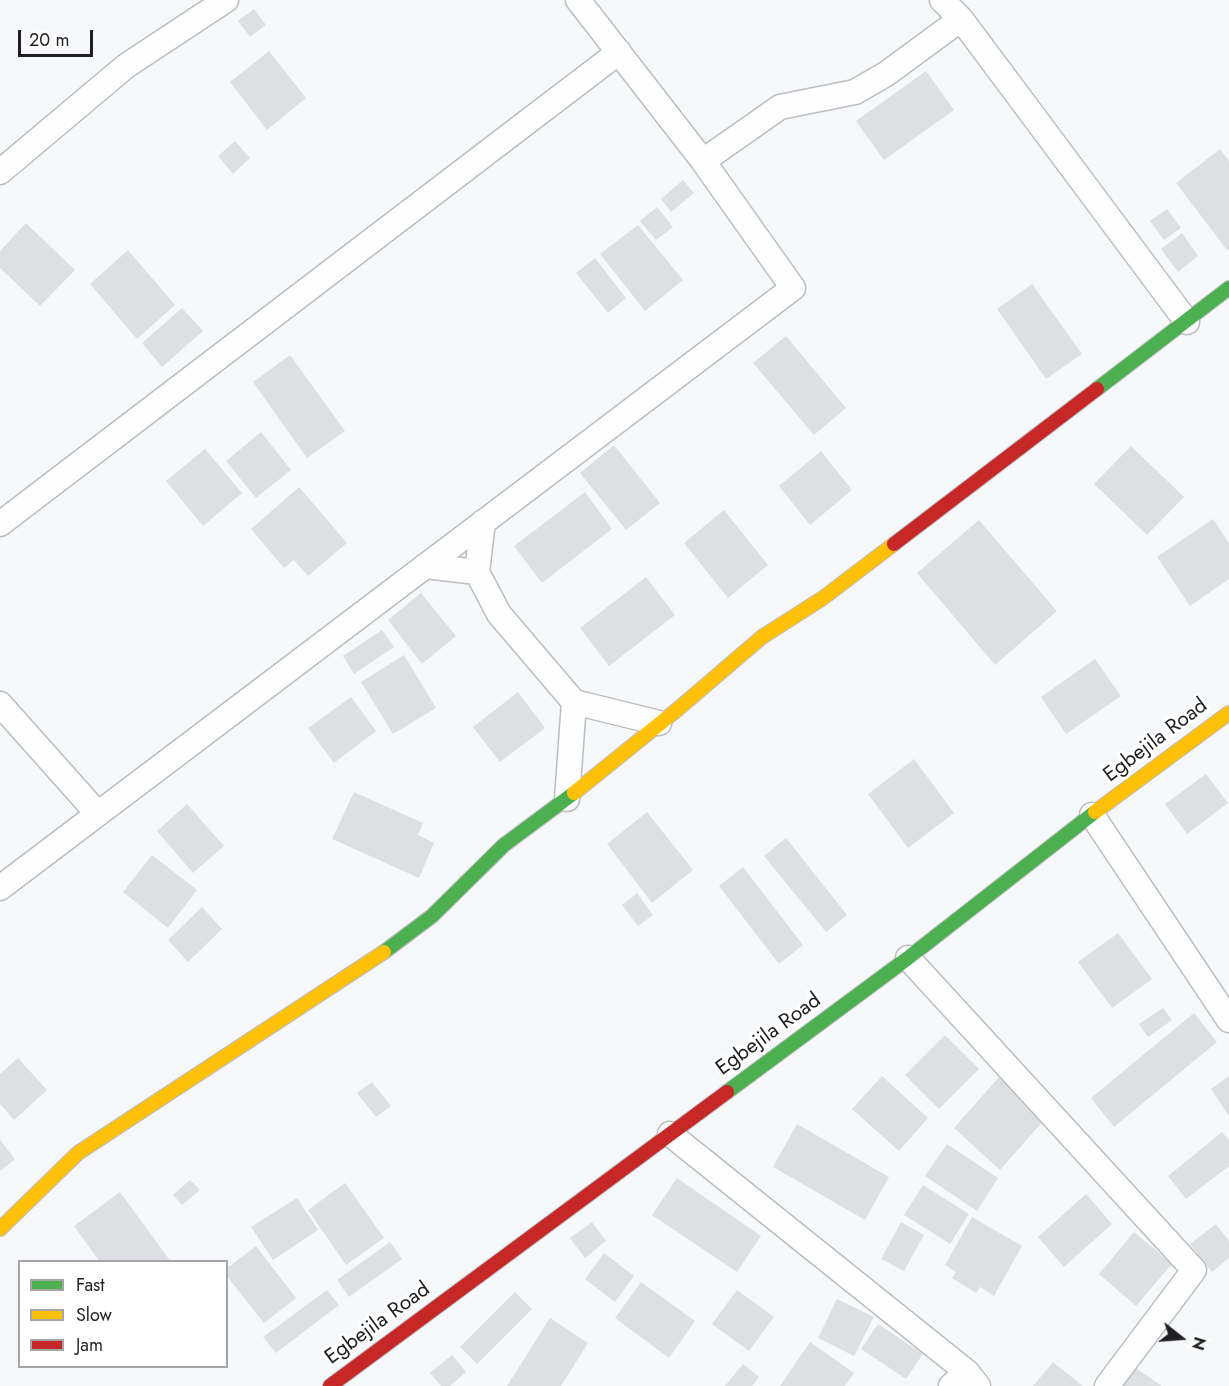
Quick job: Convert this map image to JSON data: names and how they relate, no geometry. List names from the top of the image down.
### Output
{
  "streets": {
    "street": ["Egbejila Road"]
  },
  "legend": ["Fast", "Slow", "Jam"],
  "scale_bar": "20 m",
  "north": "right"
}
